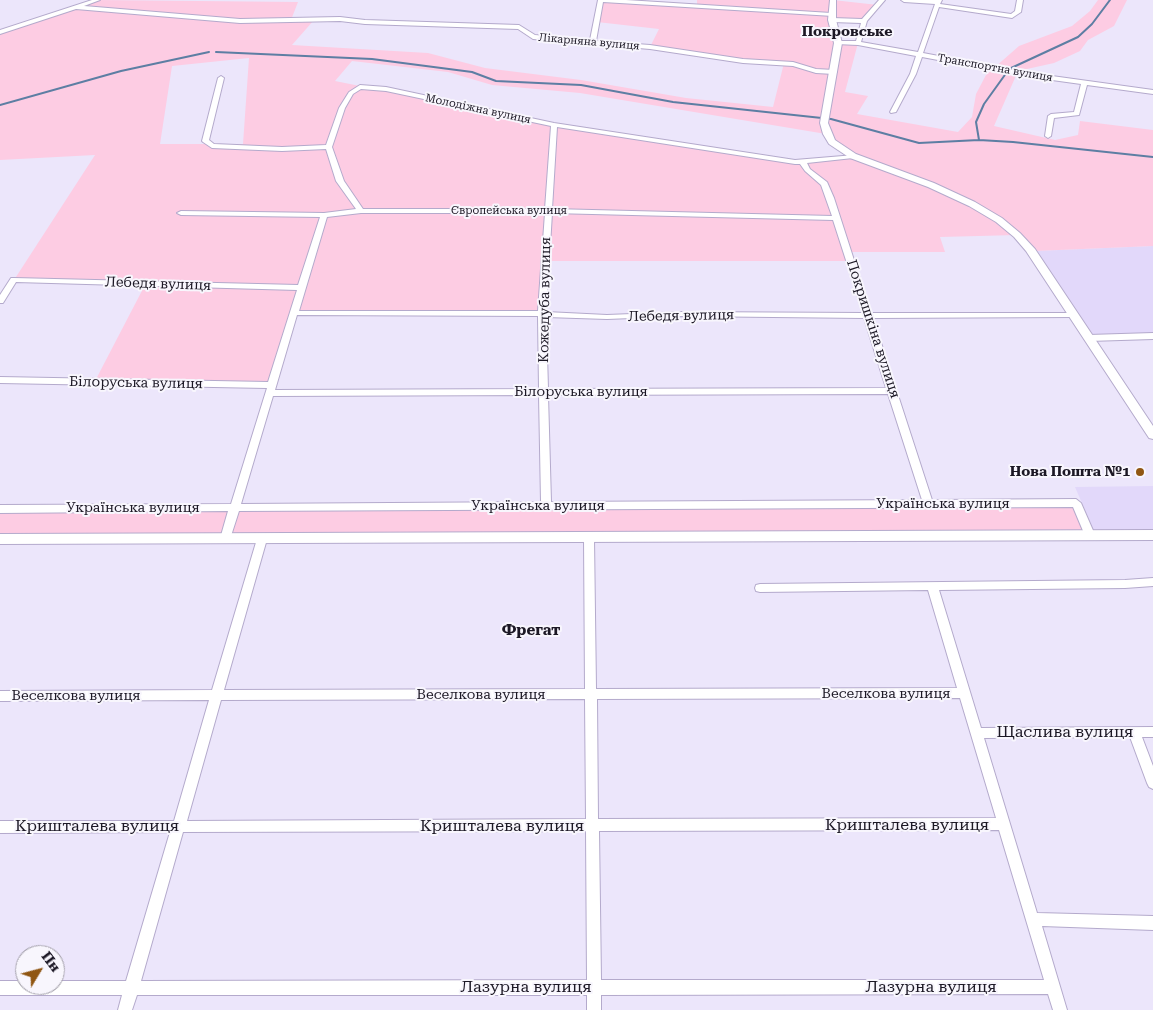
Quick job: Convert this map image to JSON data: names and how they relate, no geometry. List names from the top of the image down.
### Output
{
  "streets": {
    "street": [
      "Лікарняна вулиця",
      "Транспортна вулиця",
      "Молодіжна вулиця",
      "Європейська вулиця",
      "Лебедя вулиця",
      "Кожедуба вулиця",
      "Покришкіна вулиця",
      "Білоруська вулиця",
      "Українська вулиця",
      "Веселкова вулиця",
      "Щаслива вулиця",
      "Кришталева вулиця",
      "Лазурна вулиця"
    ]
  },
  "crossings": [
    ["Молодіжна вулиця", "Кожедуба вулиця"],
    ["Молодіжна вулиця", "Покришкіна вулиця"],
    ["Європейська вулиця", "Кожедуба вулиця"],
    ["Європейська вулиця", "Покришкіна вулиця"],
    ["Лебедя вулиця", "Кожедуба вулиця"],
    ["Лебедя вулиця", "Покришкіна вулиця"],
    ["Кожедуба вулиця", "Білоруська вулиця"],
    ["Кожедуба вулиця", "Українська вулиця"],
    ["Покришкіна вулиця", "Білоруська вулиця"],
    ["Покришкіна вулиця", "Українська вулиця"]
  ],
  "districts": ["Покровське", "Фрегат"],
  "places": ["Нова Пошта №1"],
  "north": "top right"
}
